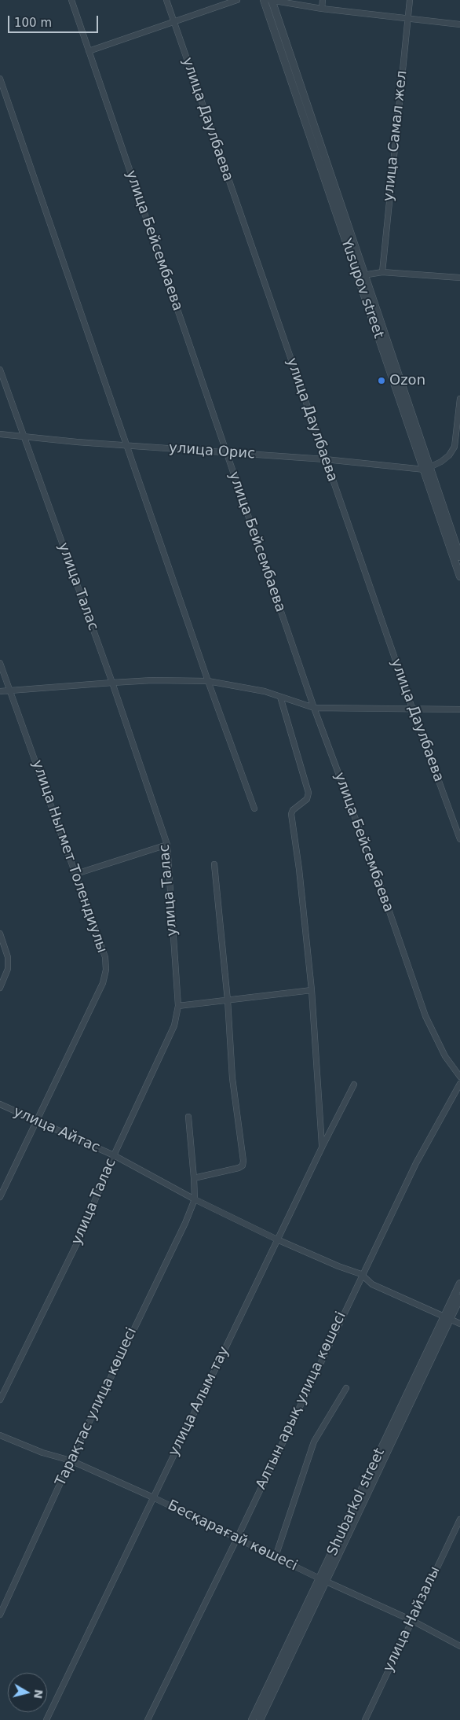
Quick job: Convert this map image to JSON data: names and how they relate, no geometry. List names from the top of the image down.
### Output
{
  "streets": {
    "street": [
      "улица Даулбаева",
      "улица Самал жел",
      "улица Бейсембаева",
      "Yusupov street",
      "улица Орис",
      "улица Талас",
      "улица Ныгмет Толендиулы",
      "улица Айтас",
      "Алтын арық улица көшесі",
      "улица Алым тау",
      "Тарақтас улица көшесі",
      "Shubarkol street",
      "Бесқарағай көшесі",
      "улица Найзалы"
    ]
  },
  "crossings": [
    ["улица Даулбаева", "улица Орис"],
    ["улица Бейсембаева", "улица Орис"],
    ["Yusupov street", "улица Орис"],
    ["улица Орис", "улица Талас"],
    ["улица Талас", "улица Айтас"],
    ["улица Ныгмет Толендиулы", "улица Айтас"],
    ["улица Айтас", "Алтын арық улица көшесі"],
    ["улица Айтас", "улица Алым тау"],
    ["улица Айтас", "Тарақтас улица көшесі"],
    ["Алтын арық улица көшесі", "Бесқарағай көшесі"],
    ["улица Алым тау", "Бесқарағай көшесі"],
    ["Тарақтас улица көшесі", "Бесқарағай көшесі"],
    ["Shubarkol street", "Бесқарағай көшесі"],
    ["Бесқарағай көшесі", "улица Найзалы"]
  ],
  "places": ["Ozon"],
  "scale_bar": "100 m",
  "north": "right"
}
